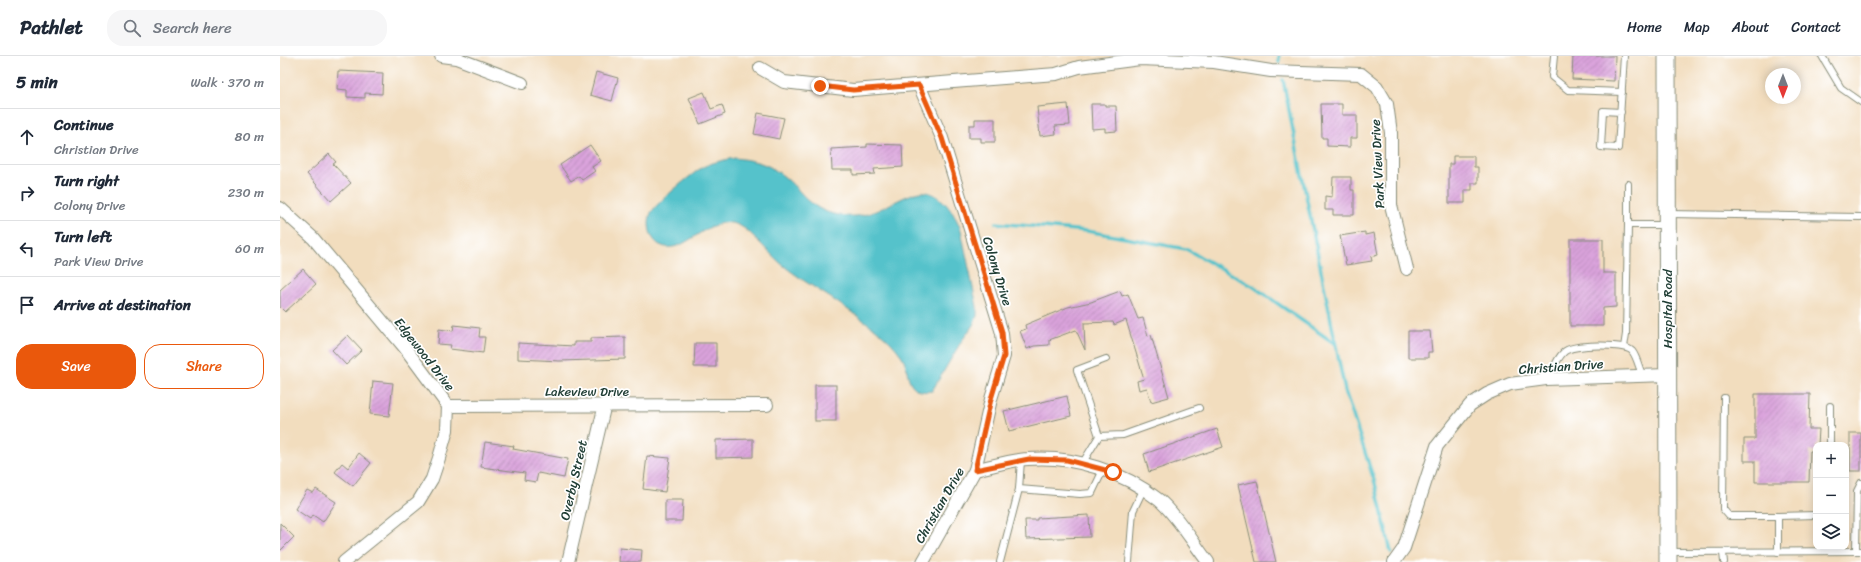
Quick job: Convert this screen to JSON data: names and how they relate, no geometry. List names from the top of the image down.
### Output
{
  "streets": {
    "street": [
      "Park View Drive",
      "Colony Drive",
      "Hospital Road",
      "Edgewood Drive",
      "Christian Drive",
      "Lakeview Drive",
      "Overby Street"
    ]
  },
  "crossings": [
    ["Park View Drive", "Colony Drive"],
    ["Colony Drive", "Christian Drive"],
    ["Hospital Road", "Christian Drive"],
    ["Edgewood Drive", "Lakeview Drive"],
    ["Lakeview Drive", "Overby Street"]
  ],
  "north": "bottom",
  "page": {
    "header": "Pathlet",
    "search": "Search here",
    "nav": [
      "Home",
      "Map",
      "About",
      "Contact"
    ],
    "heading": ["5 min", "Walk · 370 m"],
    "list": [
      ["Continue", "Christian Drive", "80 m"],
      ["Turn right", "Colony Drive", "230 m"],
      ["Turn left", "Park View Drive", "60 m"],
      "Arrive at destination"
    ],
    "buttons": ["Save", "Share"],
    "map_buttons": ["+", "−"]
  }
}
